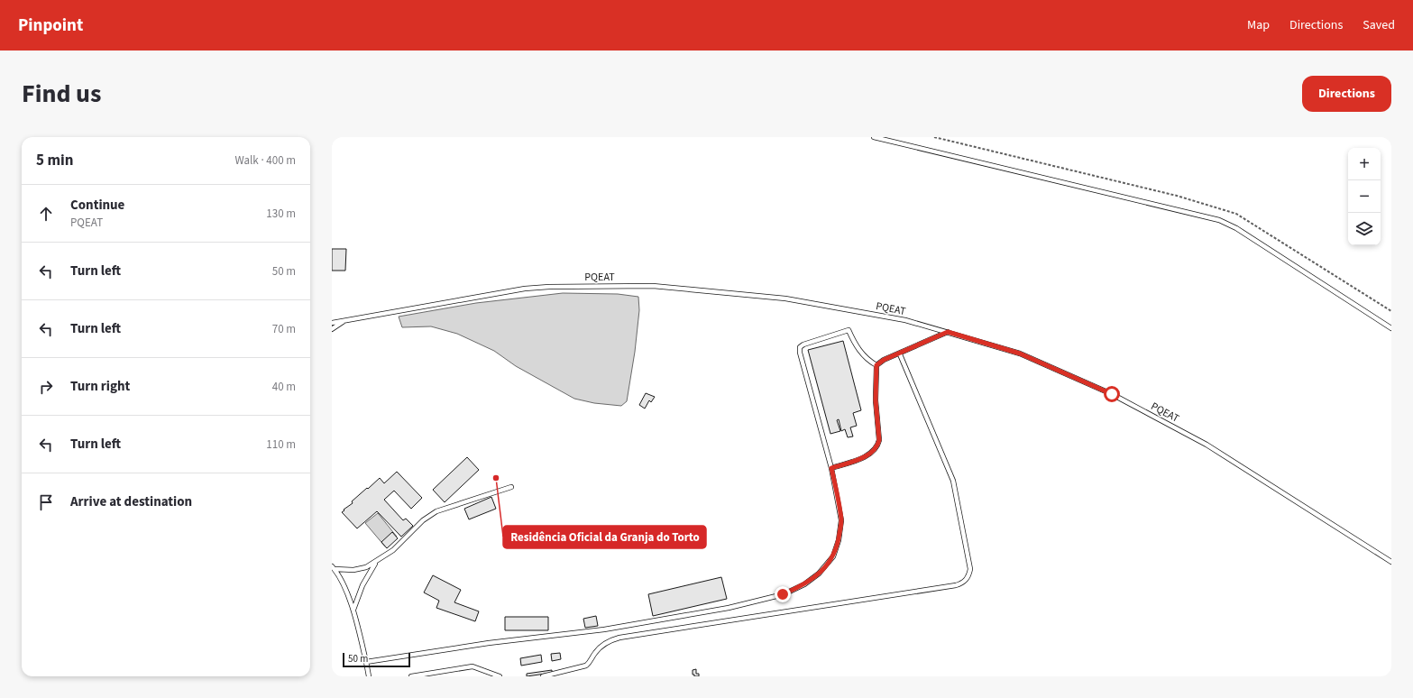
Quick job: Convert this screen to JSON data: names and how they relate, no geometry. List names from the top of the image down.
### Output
{
  "streets": {
    "lane": ["PQEAT"]
  },
  "places": ["Residência Oficial da Granja do Torto"],
  "scale_bar": "50 m",
  "page": {
    "header": "Pinpoint",
    "nav": ["Map", "Directions", "Saved"],
    "title": "Find us",
    "buttons": "Directions",
    "heading": ["5 min", "Walk · 400 m"],
    "map_buttons": ["+", "−"],
    "list": [
      ["Continue", "PQEAT", "130 m"],
      ["Turn left", "50 m"],
      ["Turn left", "70 m"],
      ["Turn right", "40 m"],
      ["Turn left", "110 m"],
      "Arrive at destination"
    ],
    "scale": "50 m"
  }
}
